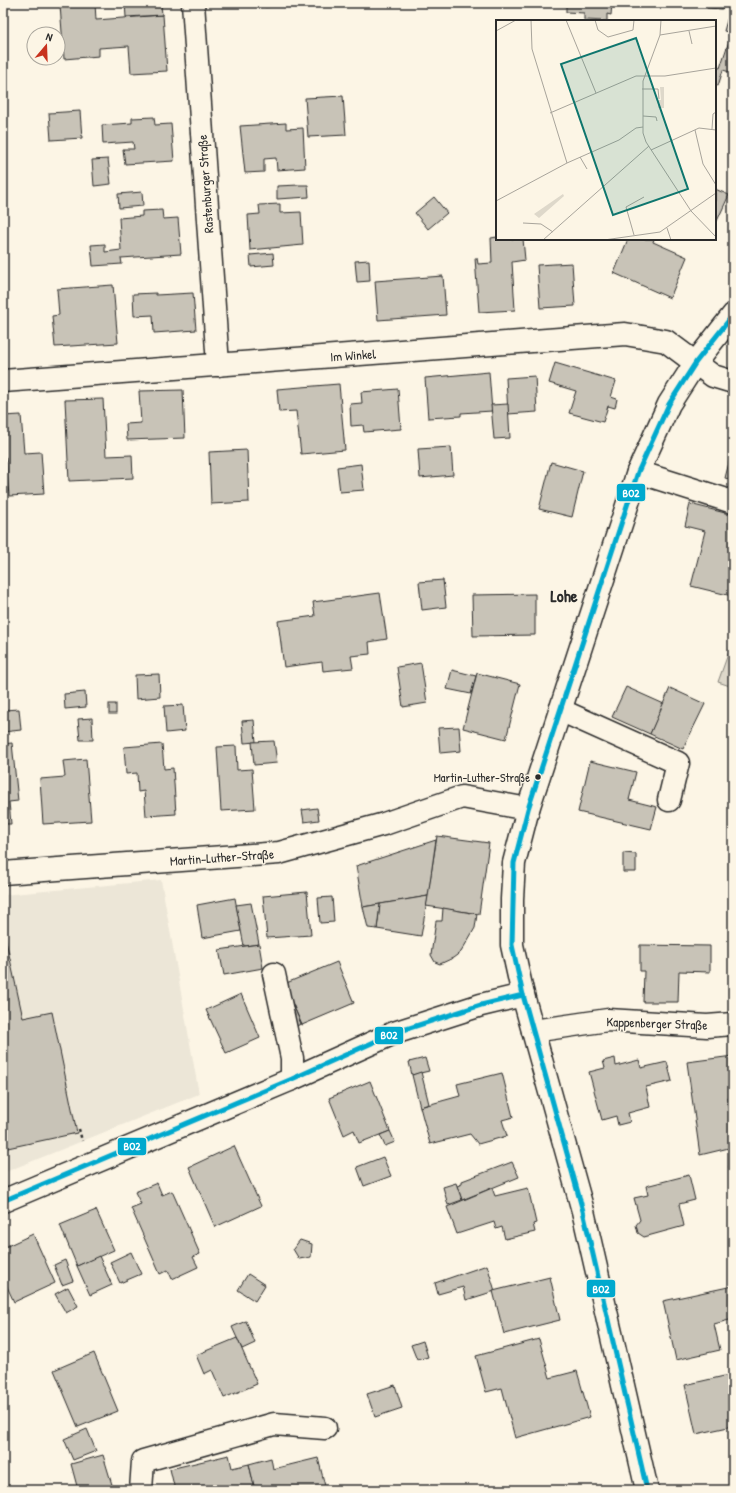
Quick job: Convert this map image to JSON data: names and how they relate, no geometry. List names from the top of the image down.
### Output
{
  "streets": {
    "street": [
      "Rastenburger Straße",
      "Im Winkel",
      "Martin-Luther-Straße",
      "Kappenberger Straße"
    ]
  },
  "crossings": [
    ["Rastenburger Straße", "Im Winkel"]
  ],
  "districts": ["Lohe"],
  "places": ["Martin-Luther-Straße"],
  "lines": ["transit line BO2"],
  "north": "top"
}
